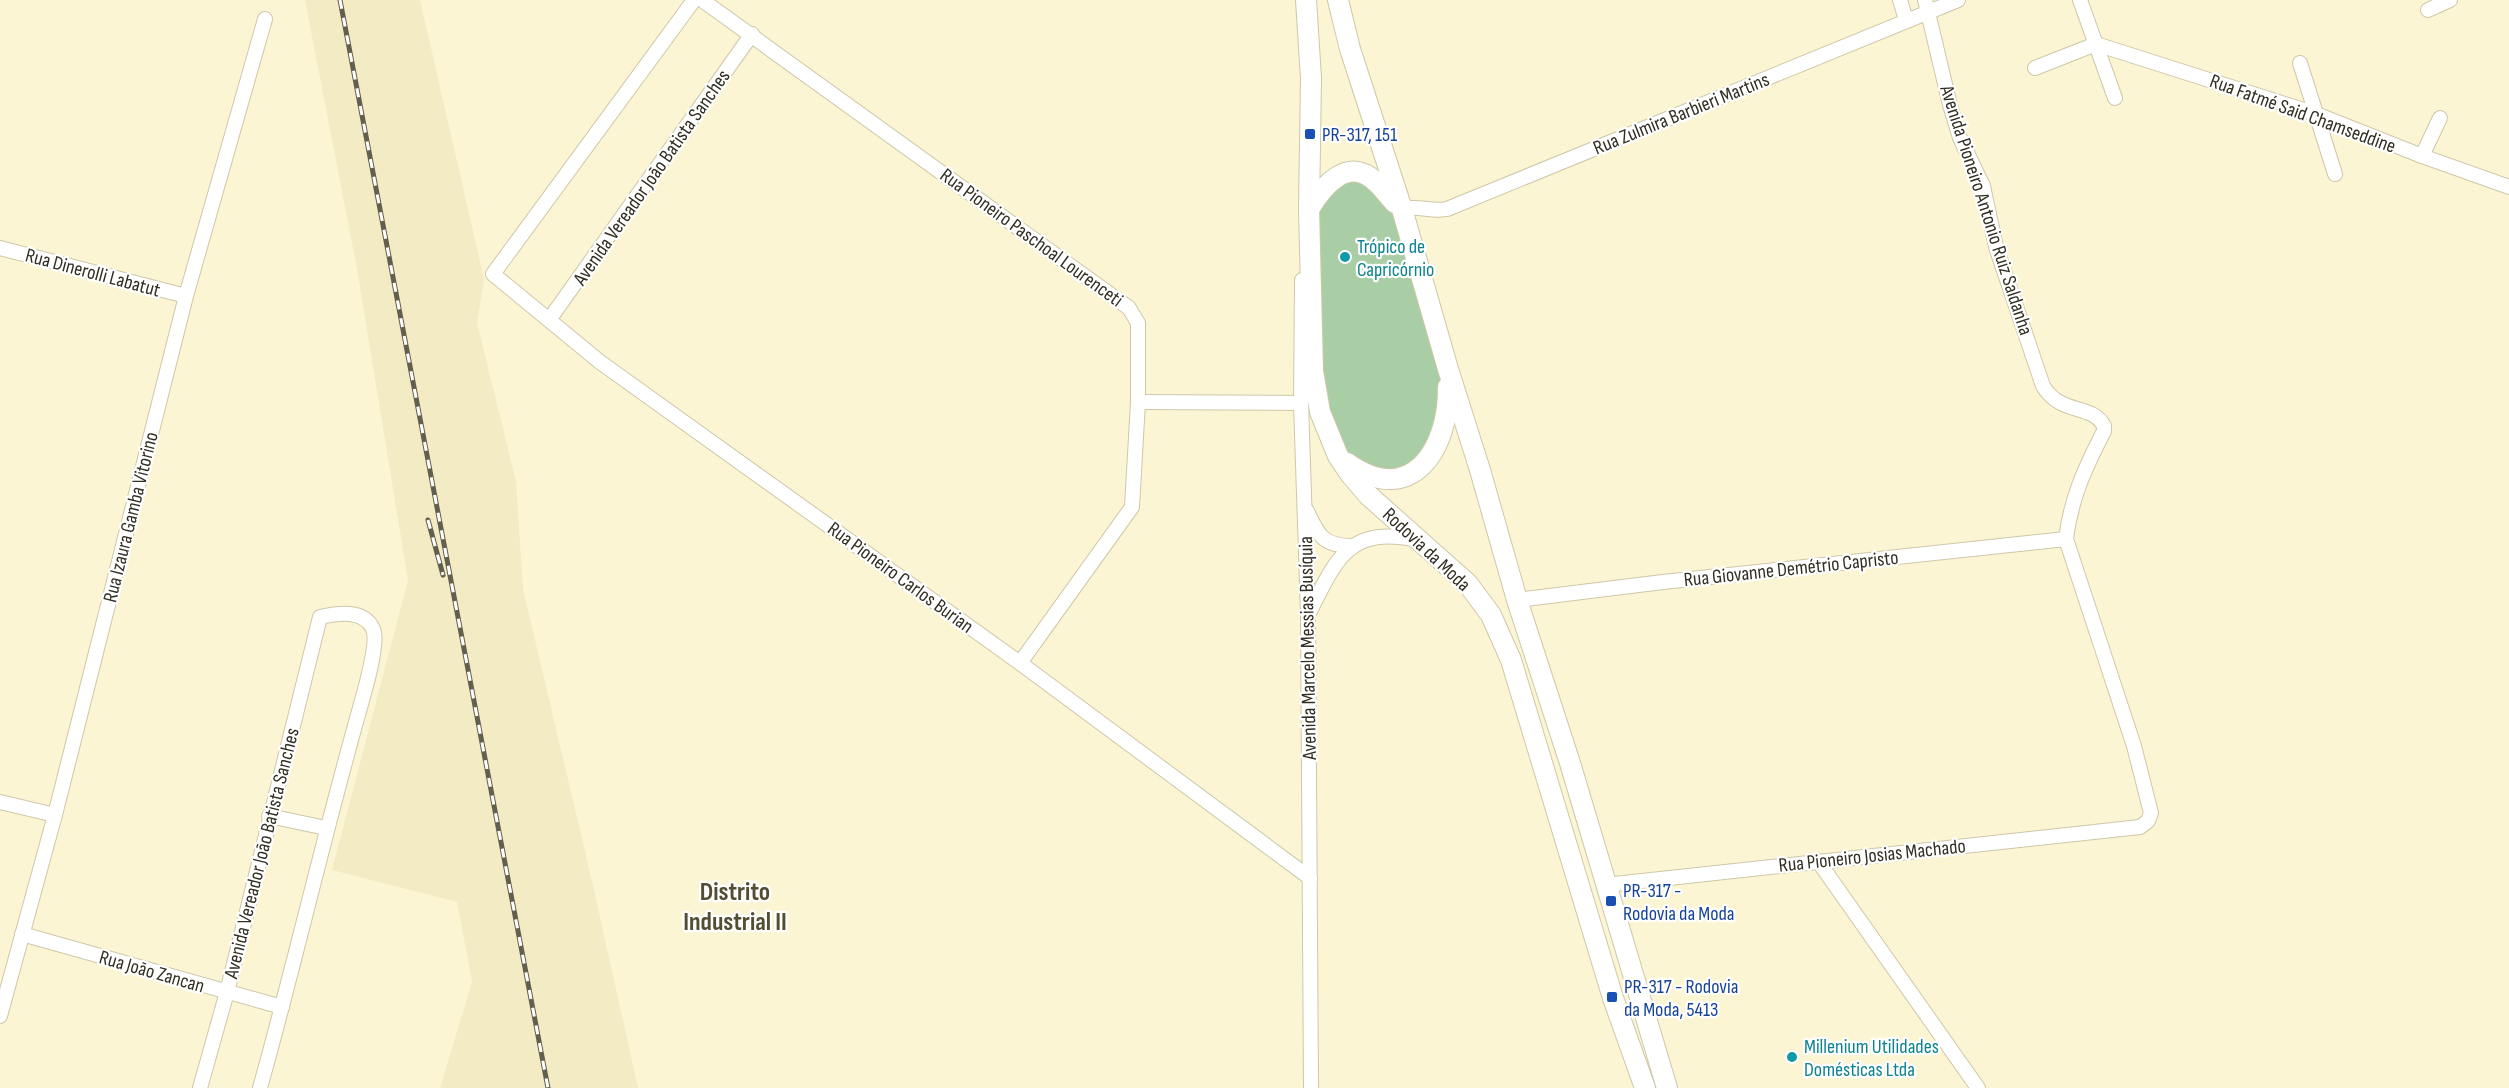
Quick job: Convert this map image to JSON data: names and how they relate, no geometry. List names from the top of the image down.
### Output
{
  "streets": {
    "highway": ["Rodovia da Moda"],
    "street": [
      "Rua Zulmira Barbieri Martins",
      "Rua Fatmé Said Chamseddine",
      "Avenida Vereador João Batista Sanches",
      "Avenida Pioneiro Antonio Ruiz Saldanha",
      "Rua Pioneiro Paschoal Lourenceti",
      "Rua Dinerolli Labatut",
      "Rua Izaura Gamba Vitorino",
      "Rua Giovanne Demétrio Capristo",
      "Rua Pioneiro Carlos Burian",
      "Avenida Marcelo Messias Busíquia",
      "Rua Pioneiro Josias Machado",
      "Rua João Zancan"
    ]
  },
  "crossings": [
    ["Rua Zulmira Barbieri Martins", "Avenida Pioneiro Antonio Ruiz Saldanha"],
    ["Avenida Vereador João Batista Sanches", "Rua Pioneiro Paschoal Lourenceti"],
    ["Avenida Vereador João Batista Sanches", "Rua Pioneiro Carlos Burian"],
    ["Avenida Vereador João Batista Sanches", "Rua João Zancan"],
    ["Avenida Pioneiro Antonio Ruiz Saldanha", "Rua Giovanne Demétrio Capristo"],
    ["Avenida Pioneiro Antonio Ruiz Saldanha", "Rua Pioneiro Josias Machado"],
    ["Rua Pioneiro Paschoal Lourenceti", "Rua Pioneiro Carlos Burian"],
    ["Rua Dinerolli Labatut", "Rua Izaura Gamba Vitorino"],
    ["Rua Izaura Gamba Vitorino", "Rua João Zancan"],
    ["Rodovia da Moda", "Avenida Marcelo Messias Busíquia"],
    ["Rua Pioneiro Carlos Burian", "Avenida Marcelo Messias Busíquia"]
  ],
  "districts": ["Distrito Industrial II"],
  "places": {
    "transit": ["PR-317, 151", "PR-317 - Rodovia da Moda", "PR-317 - Rodovia da Moda, 5413"],
    "other": ["Trópico de Capricórnio", "Millenium Utilidades Domésticas Ltda"]
  }
}
